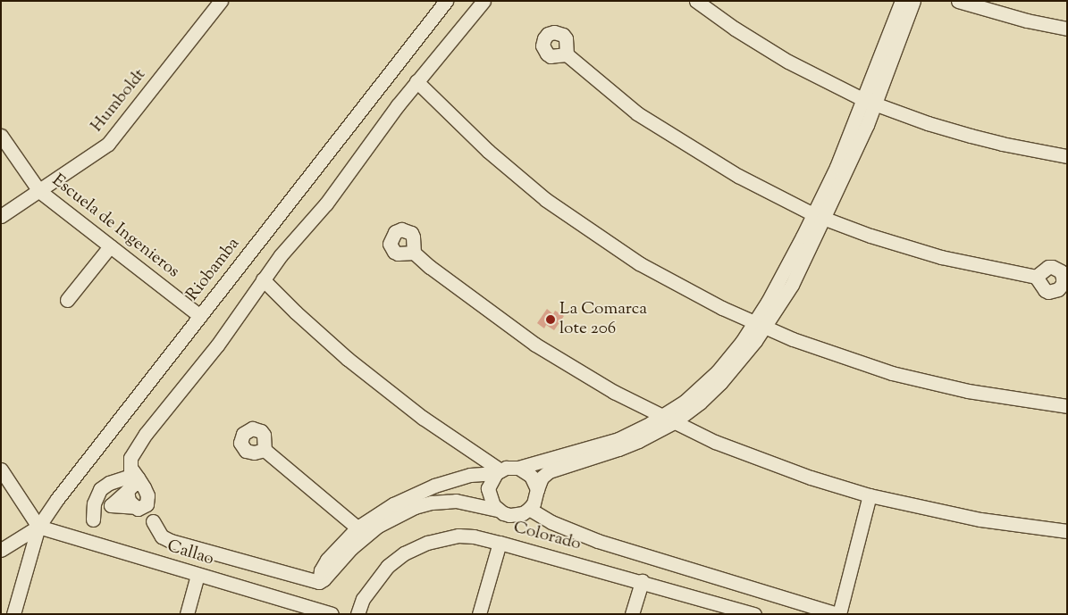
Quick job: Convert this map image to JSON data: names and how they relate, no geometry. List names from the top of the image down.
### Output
{
  "streets": {
    "street": [
      "Humboldt",
      "Escuela de Ingenieros",
      "Riobamba",
      "Colorado",
      "Callao"
    ]
  },
  "crossings": [
    ["Humboldt", "Escuela de Ingenieros"],
    ["Escuela de Ingenieros", "Riobamba"],
    ["Riobamba", "Callao"]
  ],
  "places": ["La Comarca lote 206"]
}
